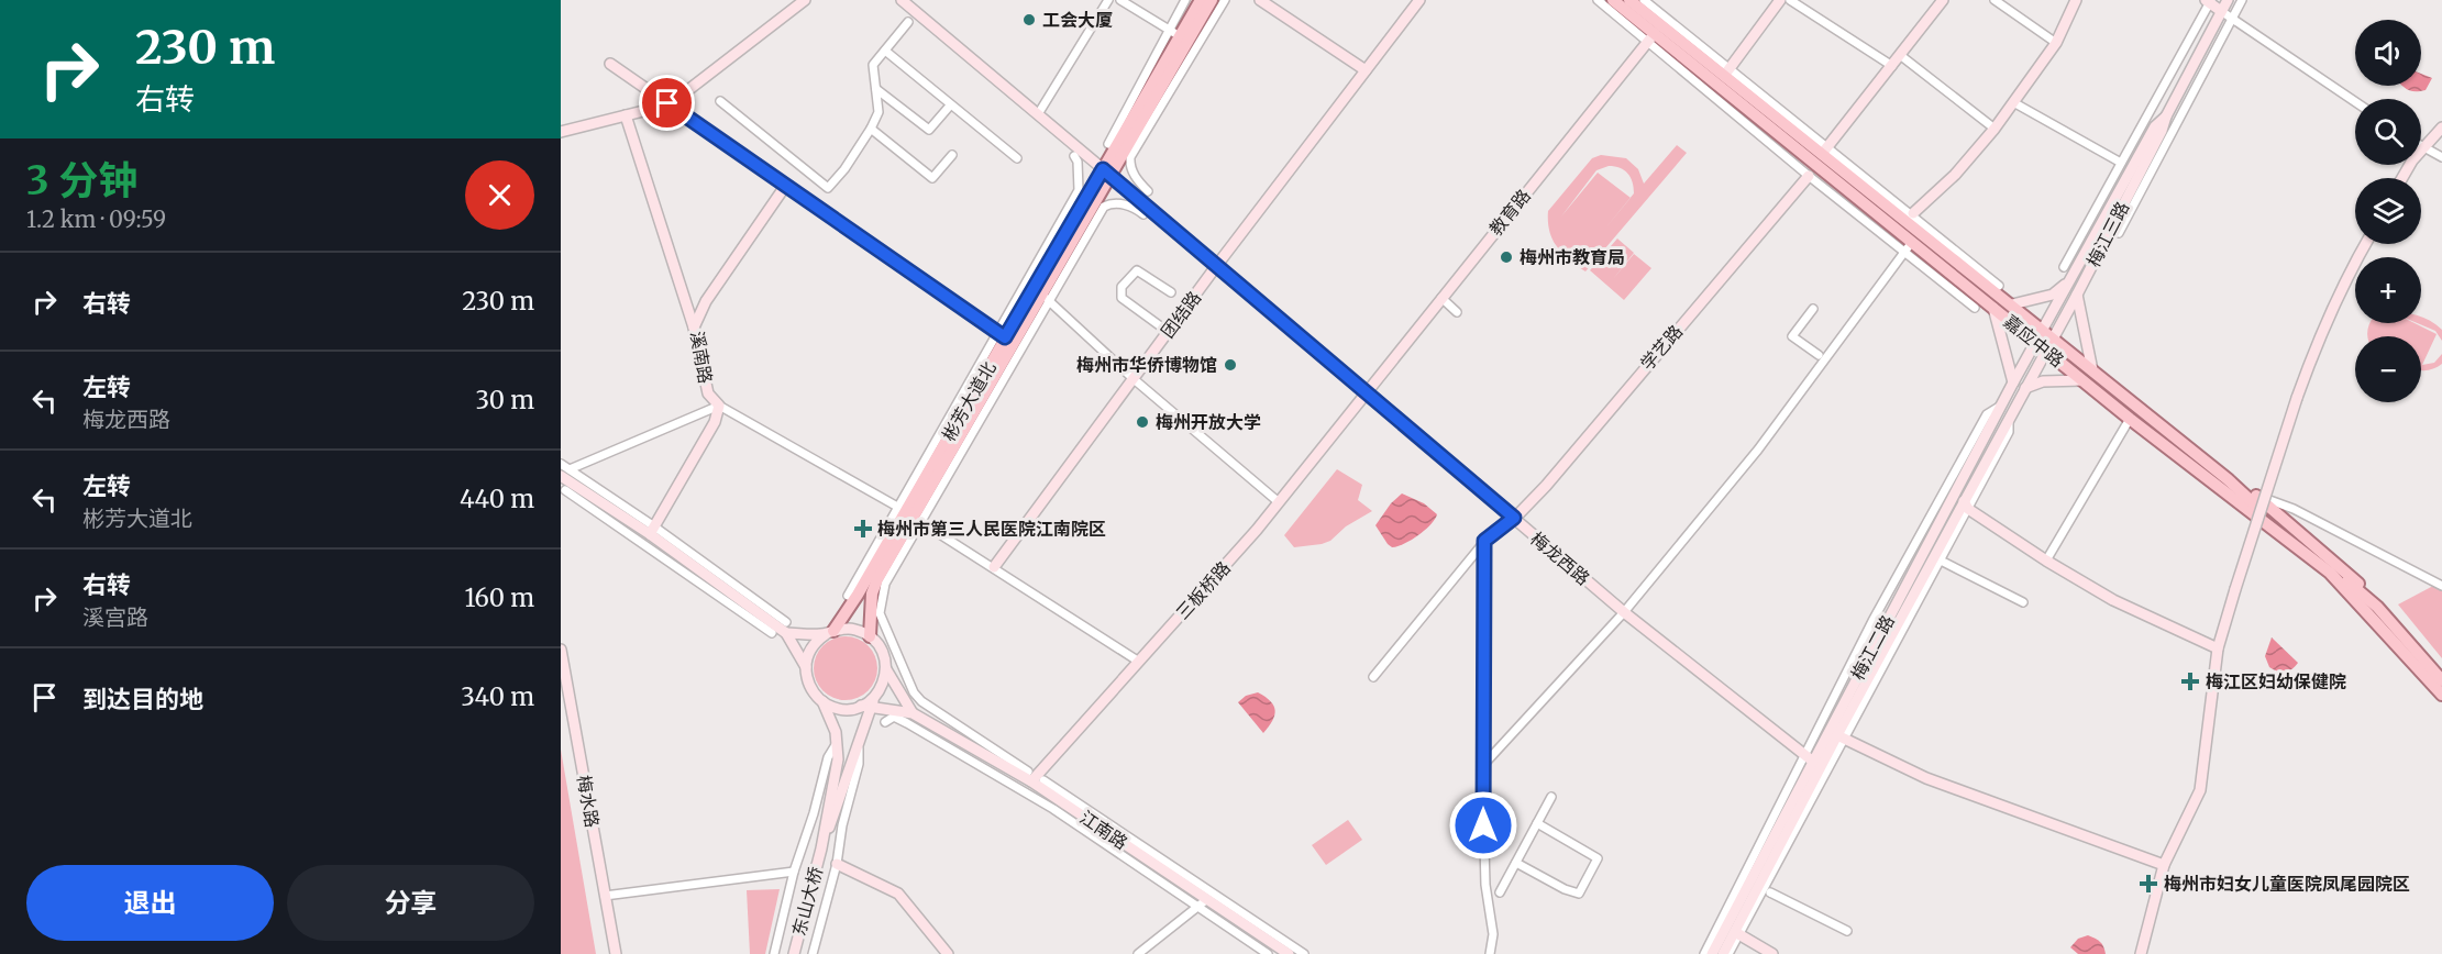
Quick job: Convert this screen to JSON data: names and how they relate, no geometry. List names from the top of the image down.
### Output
{
  "streets": {
    "main road": ["嘉应中路", "彬芳大道北"],
    "street": [
      "教育路",
      "梅江三路",
      "团结路",
      "学艺路",
      "溪南路",
      "梅龙西路",
      "三板桥路",
      "梅江二路",
      "梅水路",
      "江南路",
      "东山大桥"
    ]
  },
  "crossings": [
    ["教育路", "嘉应中路"],
    ["教育路", "梅龙西路"],
    ["教育路", "三板桥路"],
    ["梅江三路", "嘉应中路"],
    ["梅江三路", "梅江二路"],
    ["团结路", "梅龙西路"],
    ["嘉应中路", "梅江二路"],
    ["学艺路", "梅龙西路"],
    ["彬芳大道北", "梅龙西路"],
    ["彬芳大道北", "江南路"],
    ["梅龙西路", "三板桥路"],
    ["梅龙西路", "梅江二路"],
    ["三板桥路", "江南路"]
  ],
  "places": {
    "other": [
      "工会大厦",
      "梅州市教育局",
      "梅州市华侨博物馆",
      "梅州开放大学"
    ],
    "health": ["梅州市第三人民医院江南院区", "梅江区妇幼保健院", "梅州市妇女儿童医院凤尾园院区"]
  },
  "page": {
    "turn": ["230 m", "右转"],
    "map_buttons": ["+", "−"],
    "heading": ["3 分钟", "1.2 km · 09:59"],
    "list": [
      {
        "name": "右转",
        "value": "230 m"
      },
      {
        "name": "左转",
        "note": "梅龙西路",
        "value": "30 m"
      },
      {
        "name": "左转",
        "note": "彬芳大道北",
        "value": "440 m"
      },
      {
        "name": "右转",
        "note": "溪宫路",
        "value": "160 m"
      },
      {
        "name": "到达目的地",
        "value": "340 m"
      }
    ],
    "buttons": ["退出", "分享"]
  }
}
